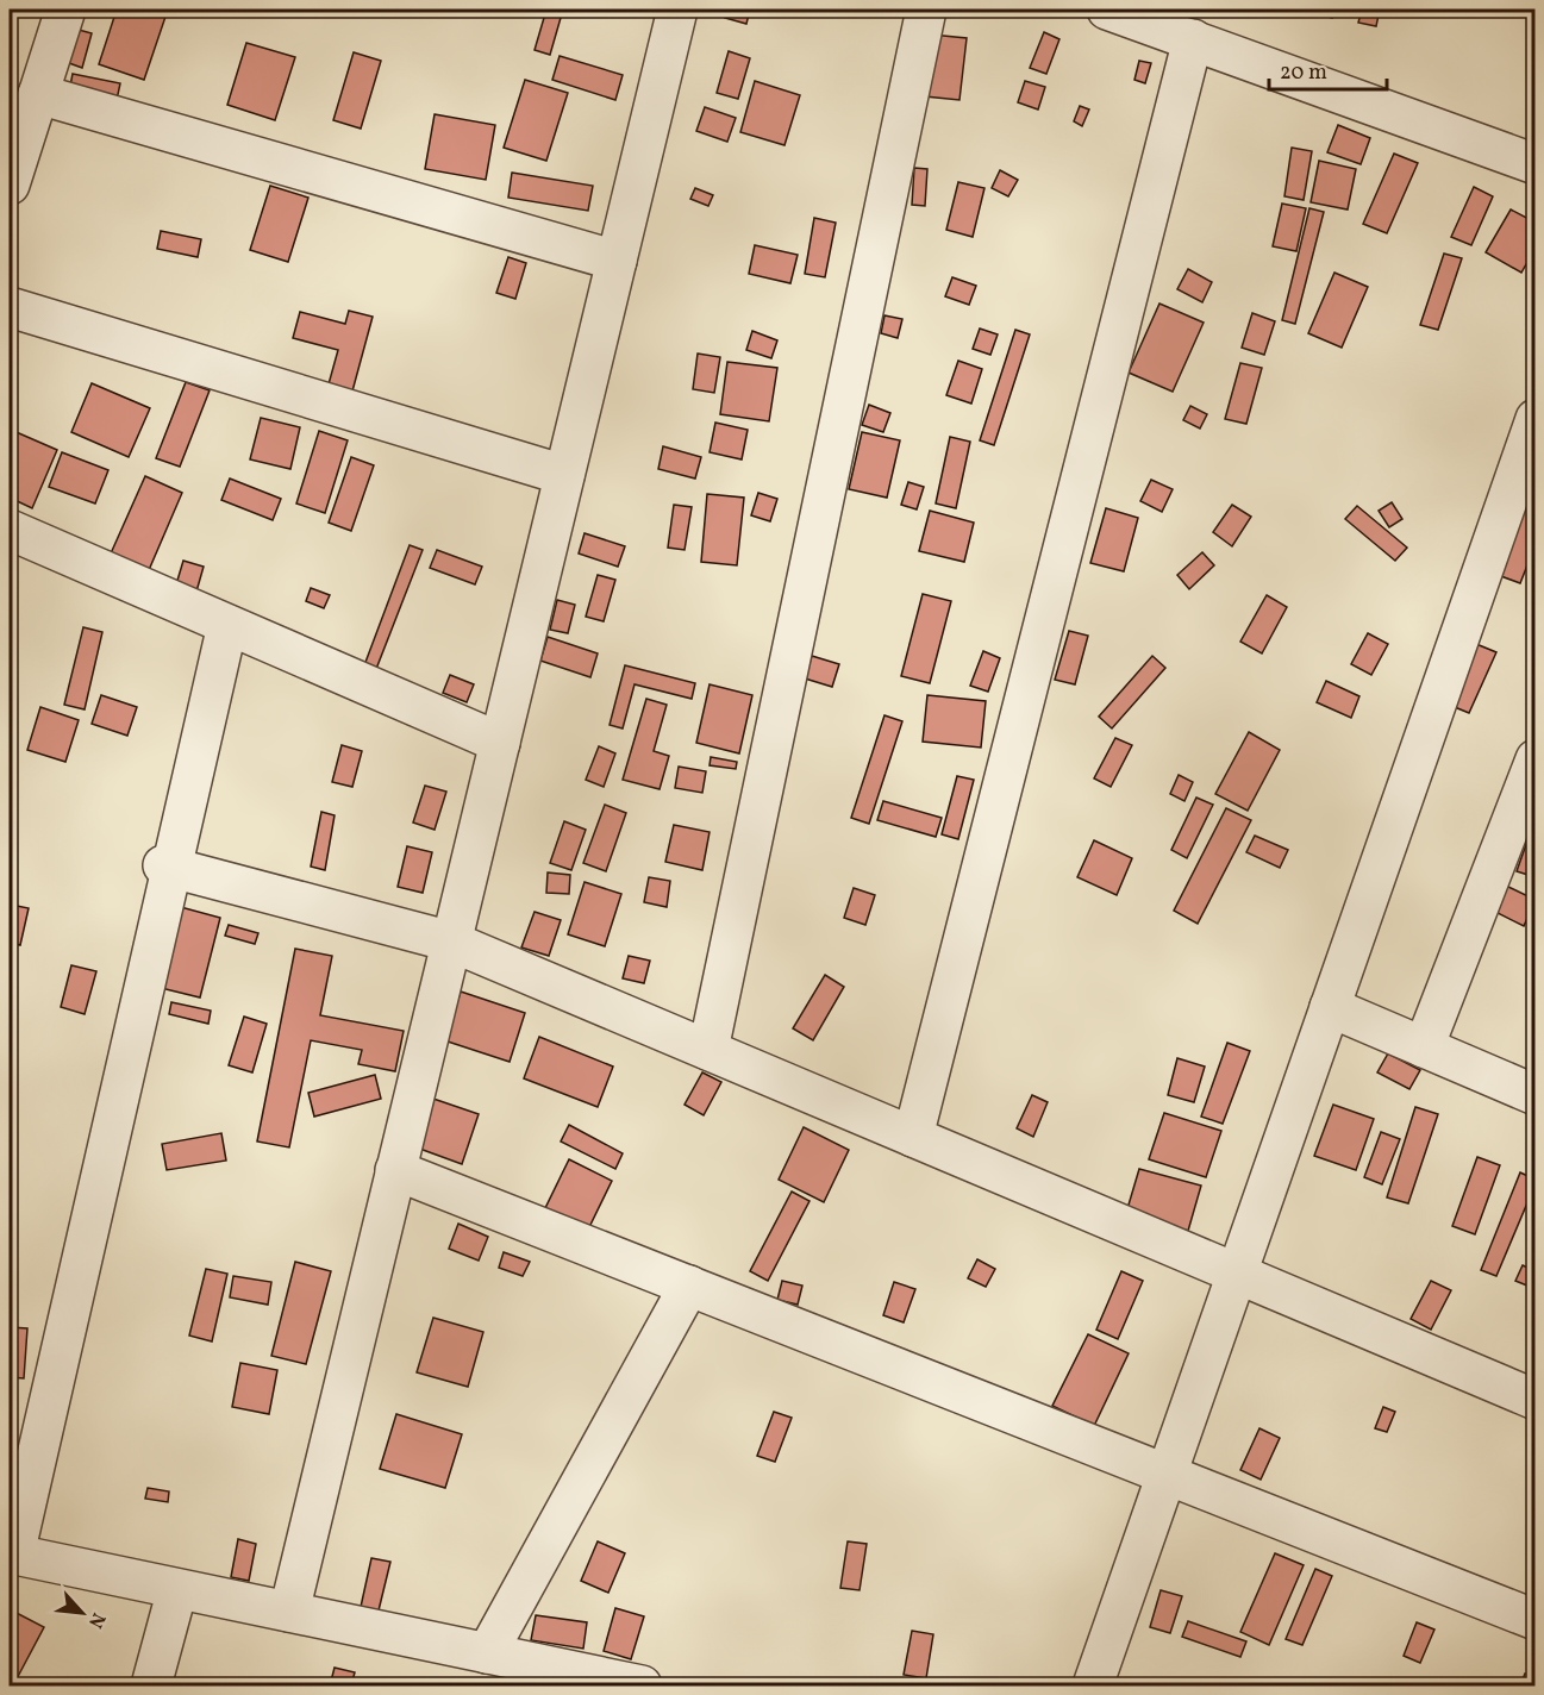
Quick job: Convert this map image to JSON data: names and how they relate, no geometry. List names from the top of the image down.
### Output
{
  "scale_bar": "20 m",
  "north": "bottom right"
}
